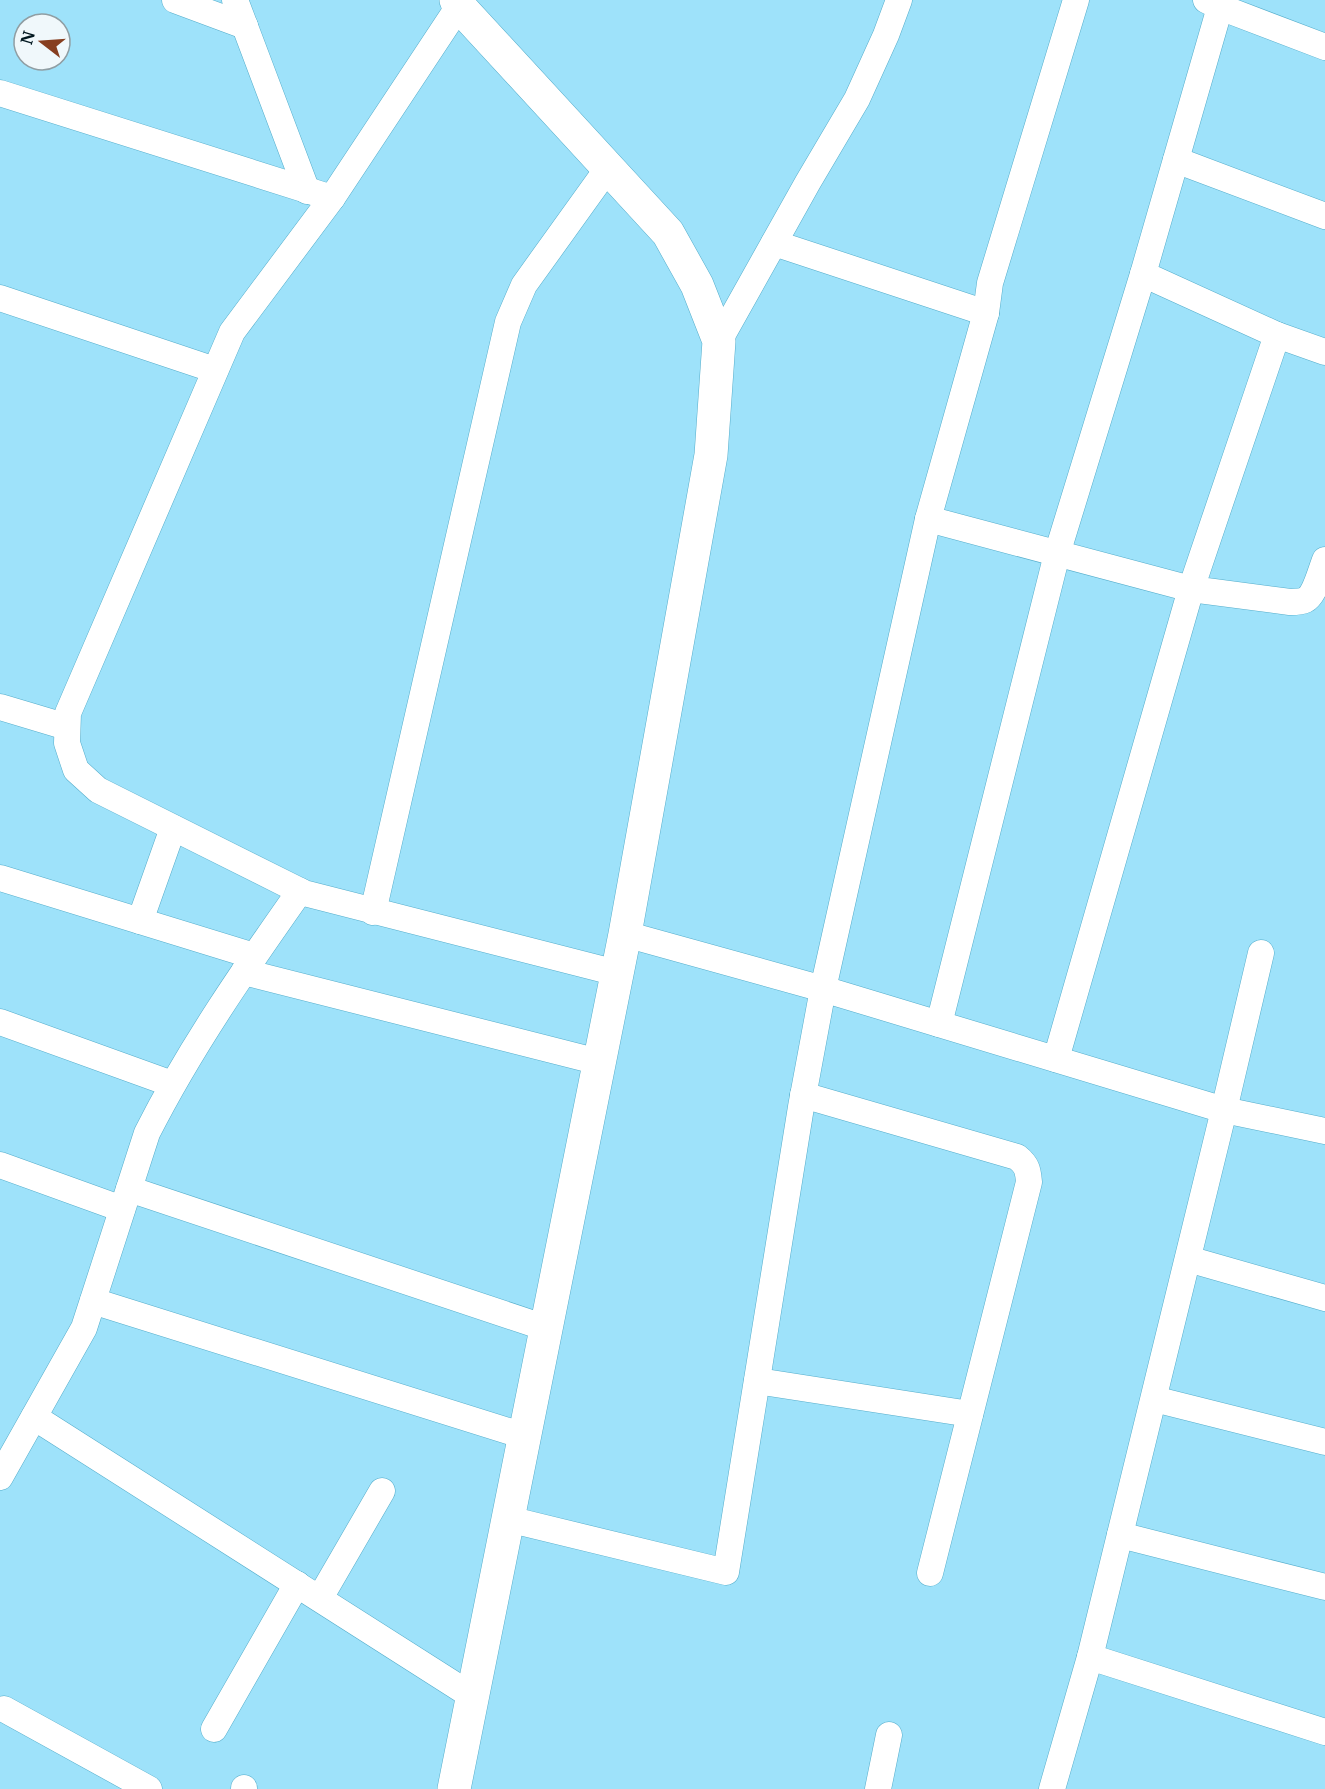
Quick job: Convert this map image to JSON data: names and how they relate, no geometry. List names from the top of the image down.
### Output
{
  "north": "left"
}
